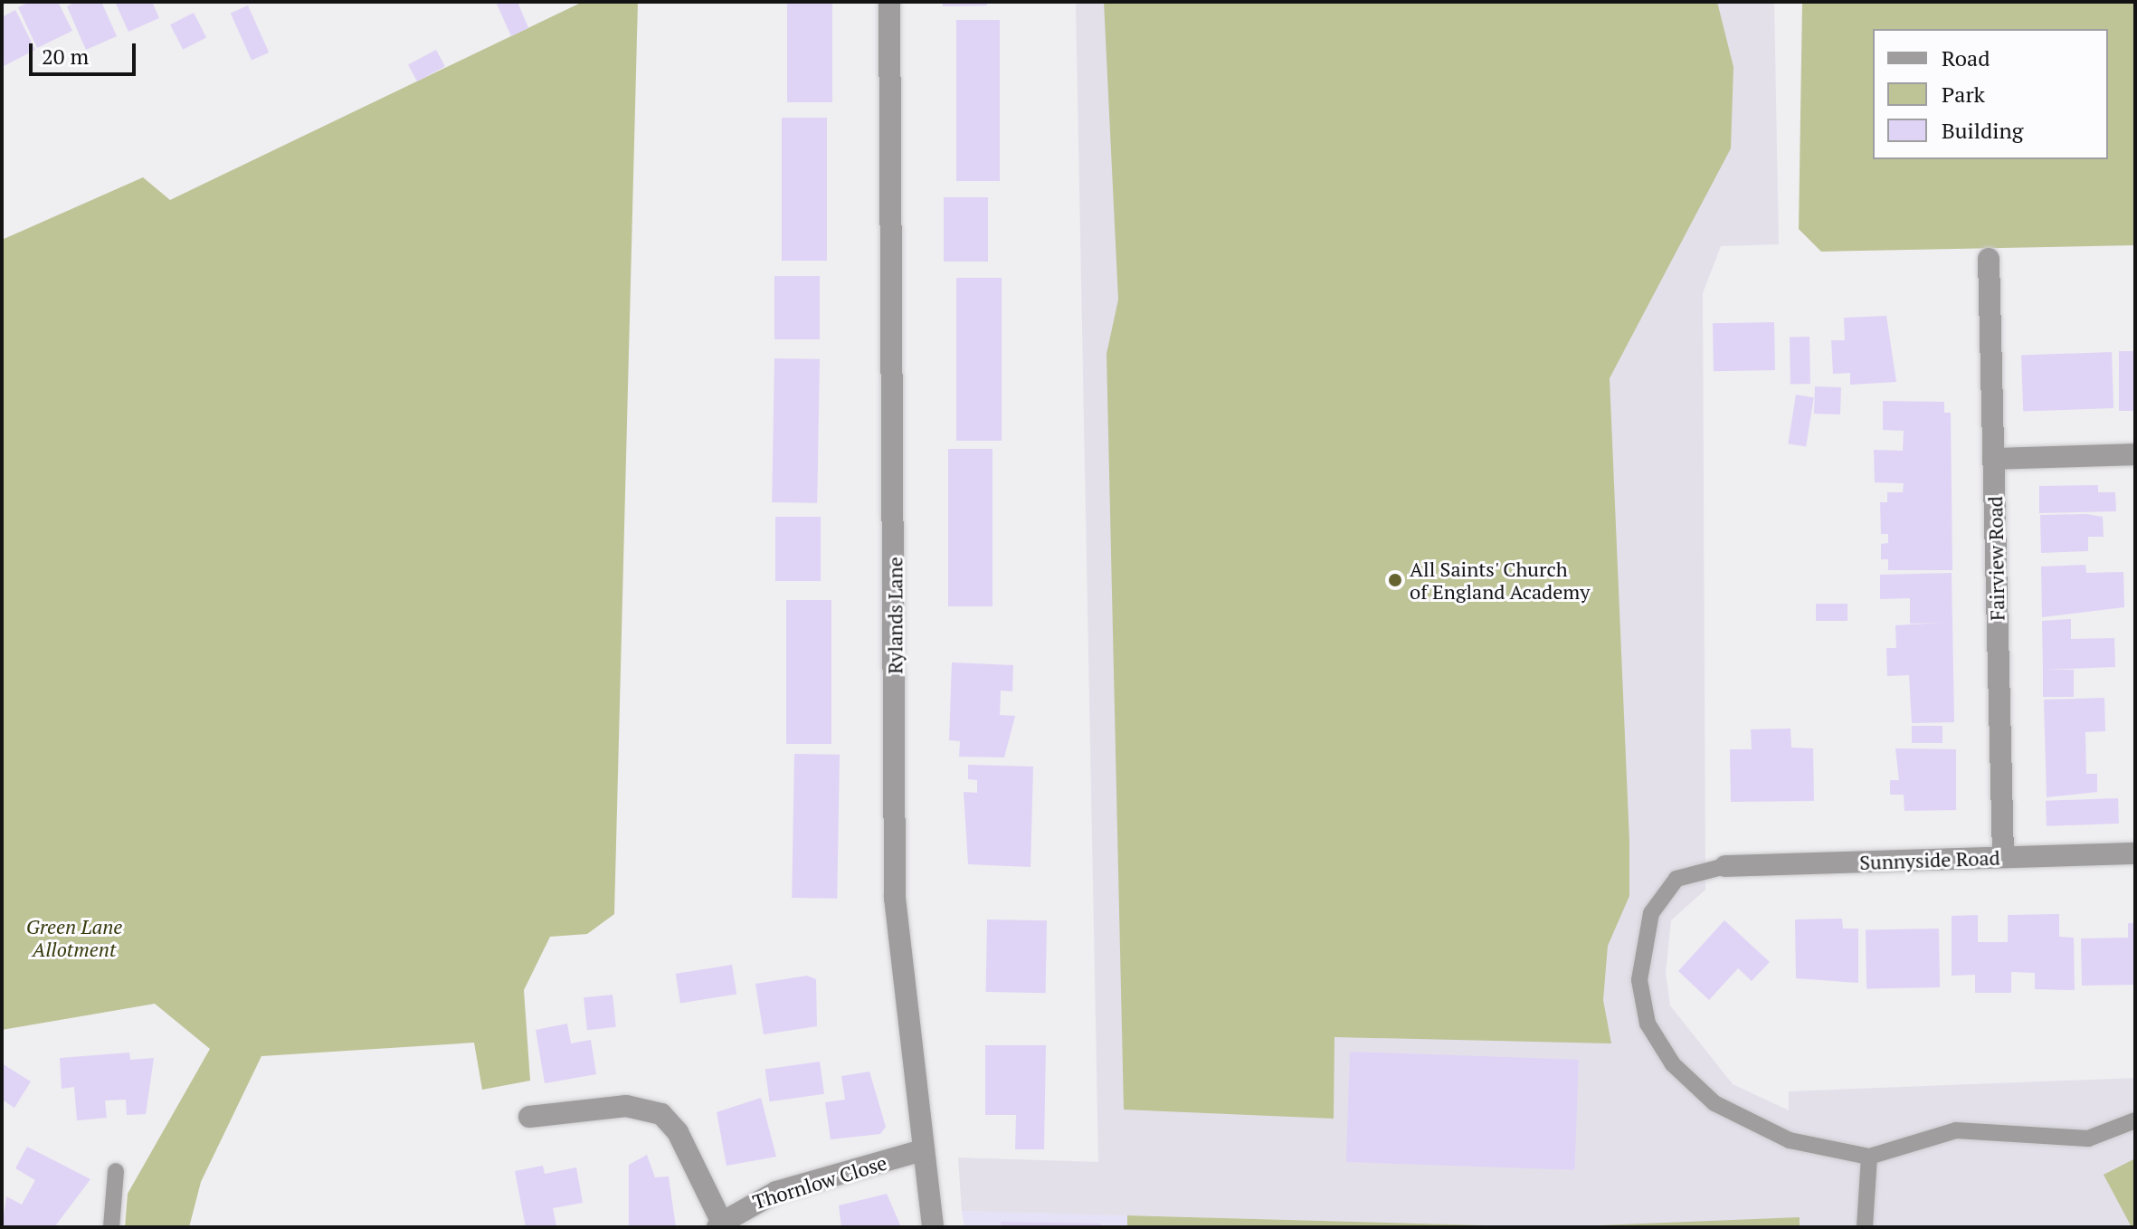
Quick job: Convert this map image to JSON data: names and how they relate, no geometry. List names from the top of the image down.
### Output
{
  "streets": {
    "street": [
      "Fairview Road",
      "Rylands Lane",
      "Sunnyside Road",
      "Thornlow Close"
    ]
  },
  "crossings": [
    ["Fairview Road", "Sunnyside Road"],
    ["Rylands Lane", "Thornlow Close"]
  ],
  "parks": ["Green Lane Allotment"],
  "places": ["All Saints' Church of England Academy"],
  "legend": ["Road", "Park", "Building"],
  "scale_bar": "20 m"
}
